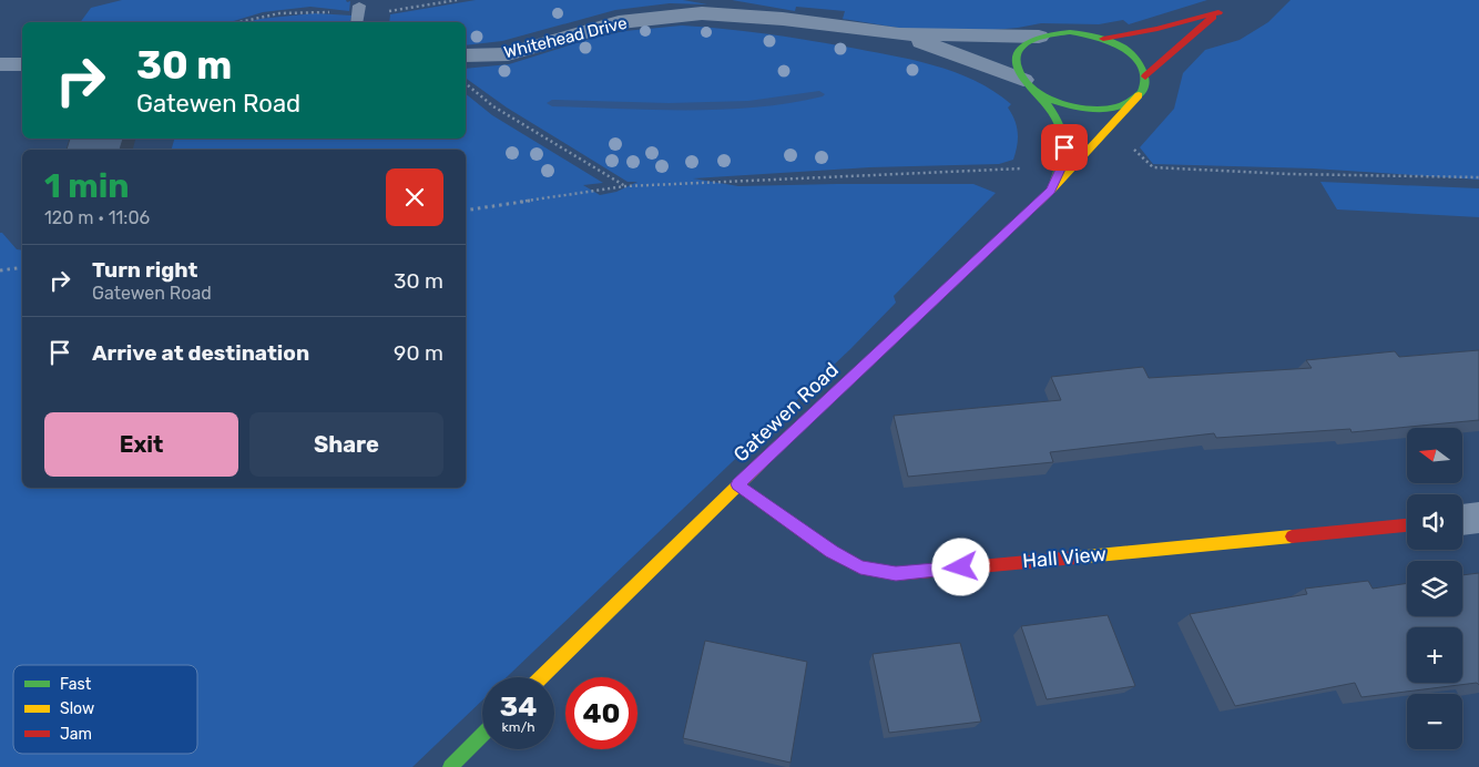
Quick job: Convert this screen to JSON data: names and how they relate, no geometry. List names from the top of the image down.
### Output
{
  "streets": {
    "main road": ["Gatewen Road", "Hall View"],
    "street": ["Whitehead Drive"]
  },
  "crossings": [
    ["Whitehead Drive", "Gatewen Road"],
    ["Gatewen Road", "Hall View"]
  ],
  "legend": ["Fast", "Slow", "Jam"],
  "north": "left",
  "page": {
    "turn": ["30 m", "Gatewen Road"],
    "heading": ["1 min", "120 m · 11:06"],
    "list": [
      {
        "name": "Turn right",
        "note": "Gatewen Road",
        "value": "30 m"
      },
      {
        "name": "Arrive at destination",
        "value": "90 m"
      }
    ],
    "buttons": ["Exit", "Share"],
    "map_buttons": ["+", "−"],
    "speed": "34 km/h",
    "limit": "40"
  }
}
